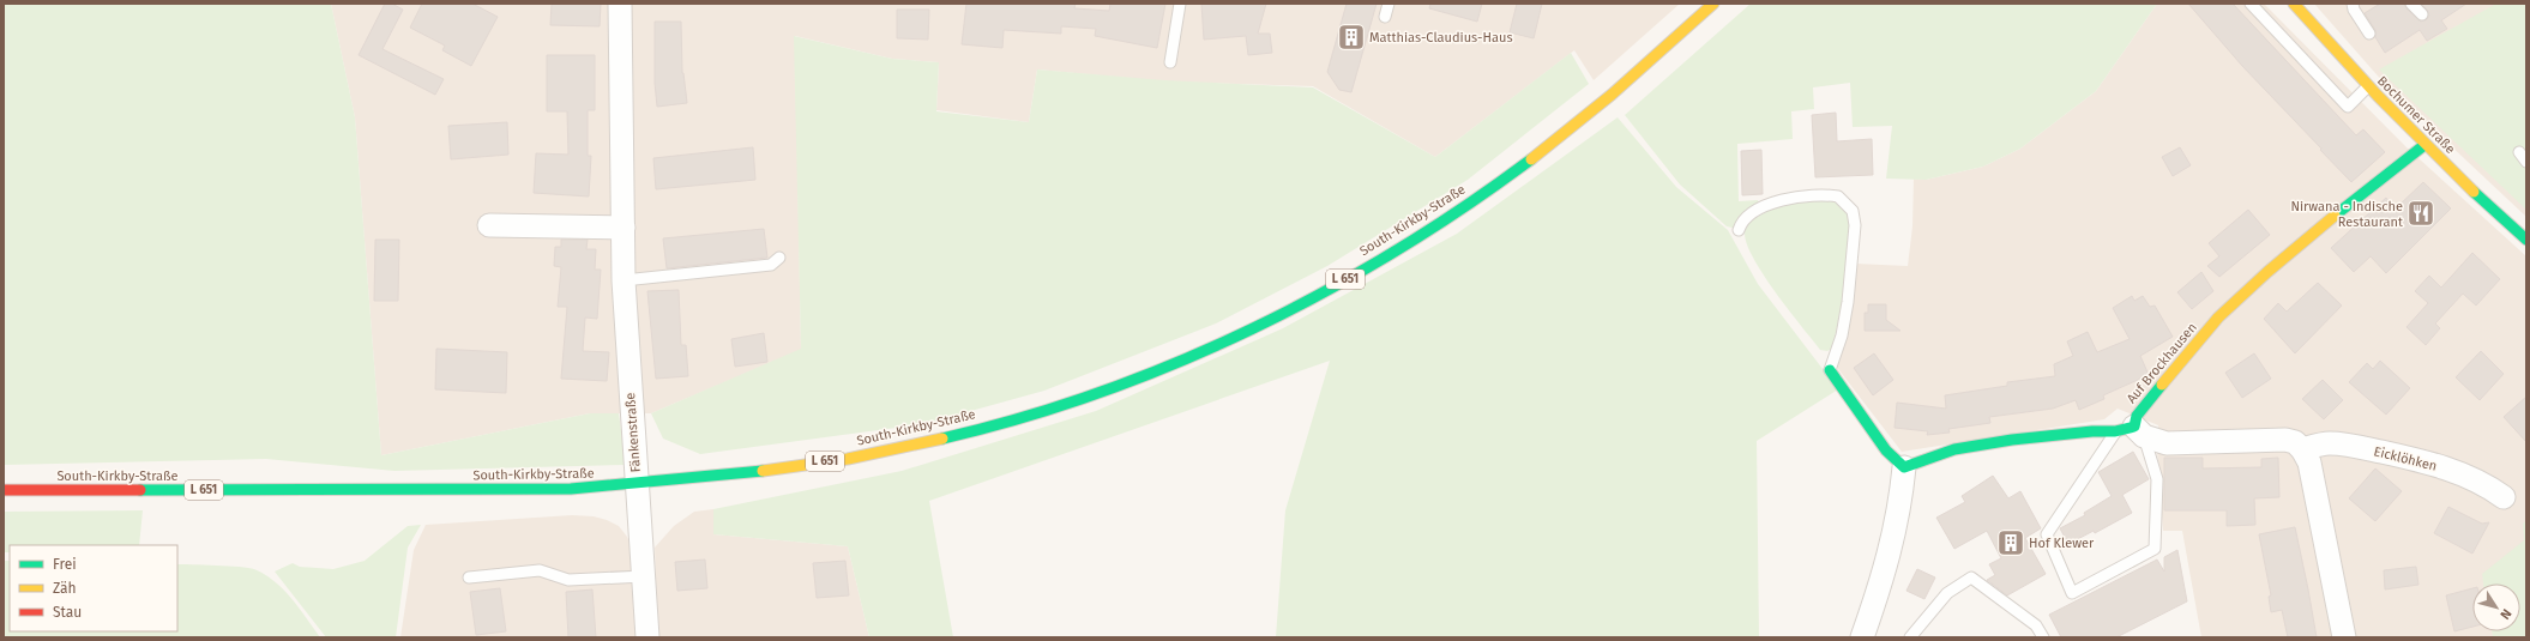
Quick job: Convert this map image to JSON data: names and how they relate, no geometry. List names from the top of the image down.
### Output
{
  "streets": {
    "main road": [
      "Bochumer Straße",
      "South-Kirkby-Straße",
      "L 651",
      "Auf Brockhausen"
    ],
    "street": ["Fänkenstraße", "Eicklöhken"]
  },
  "crossings": [
    ["Bochumer Straße", "Auf Brockhausen"],
    ["South-Kirkby-Straße", "Fänkenstraße"]
  ],
  "places": {
    "building": ["Matthias-Claudius-Haus", "Hof Klewer"],
    "restaurant": ["Nirwana - Indische Restaurant"]
  },
  "legend": ["Frei", "Zäh", "Stau"],
  "north": "bottom right"
}
